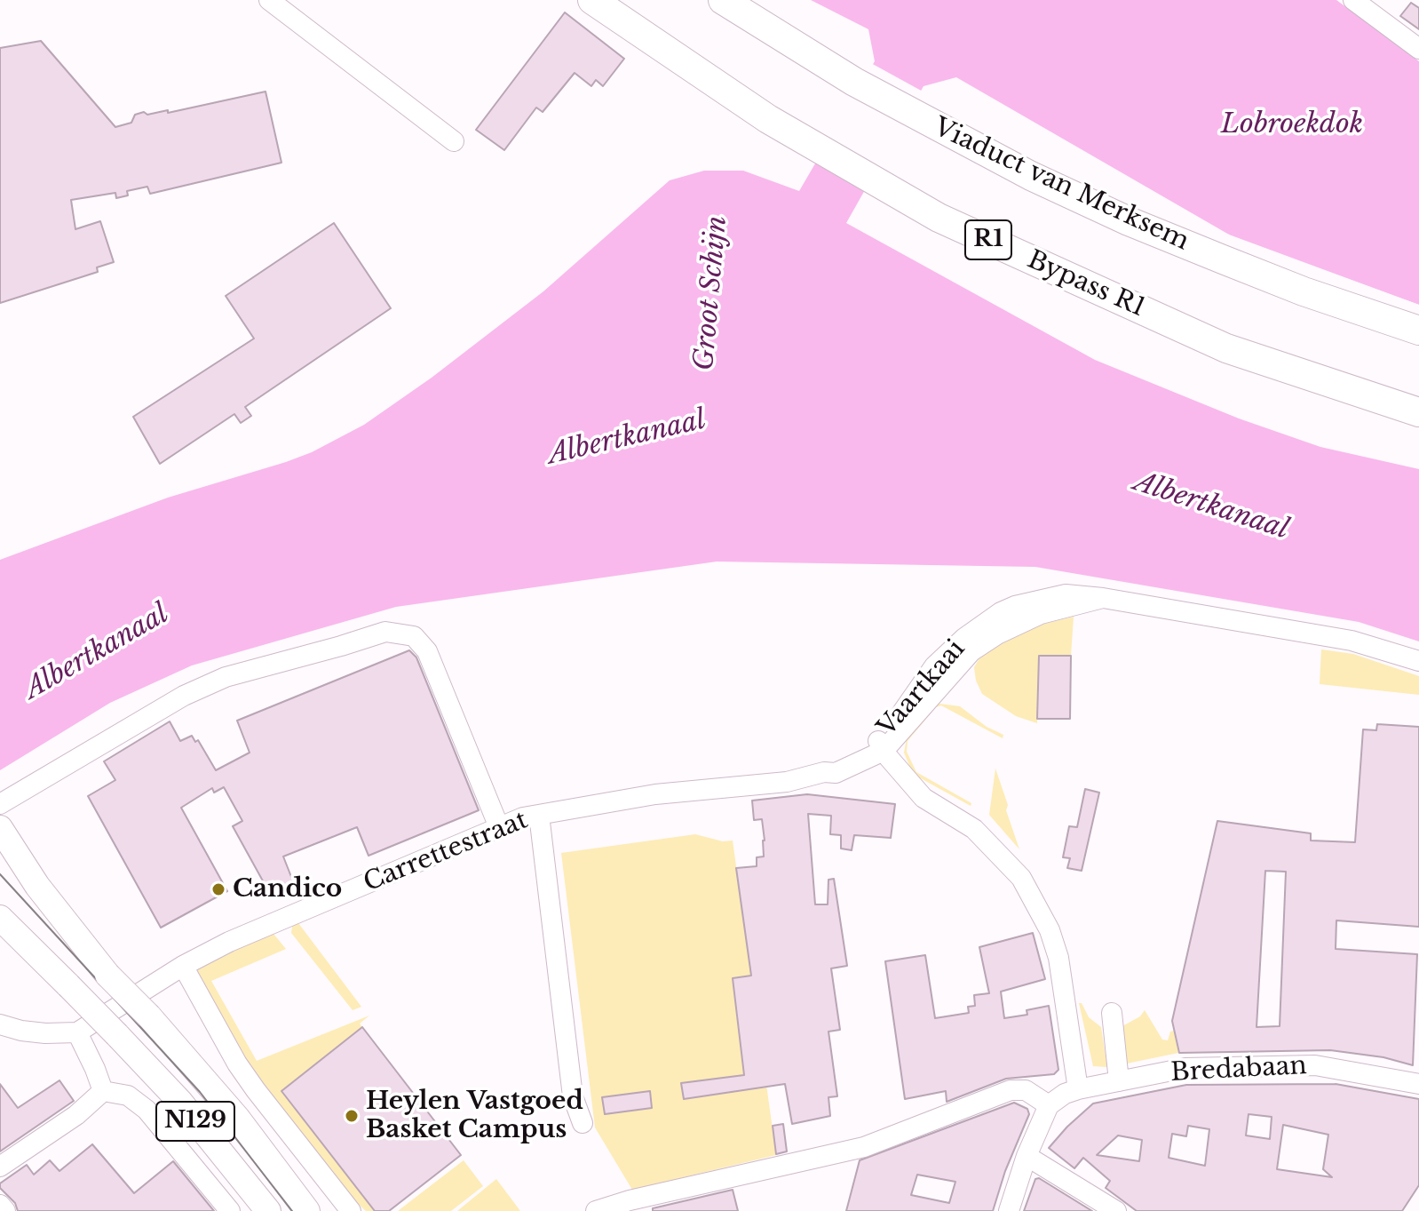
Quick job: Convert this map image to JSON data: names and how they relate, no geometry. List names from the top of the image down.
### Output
{
  "streets": {
    "highway": ["Viaduct van Merksem", "R1", "Bypass R1"],
    "main road": ["N129"],
    "street": ["Vaartkaai", "Carrettestraat", "Bredabaan"]
  },
  "crossings": [
    ["Vaartkaai", "Carrettestraat"]
  ],
  "water": ["Lobroekdok", "Groot Schijn", "Albertkanaal"],
  "places": ["Candico", "Heylen Vastgoed Basket Campus"]
}
